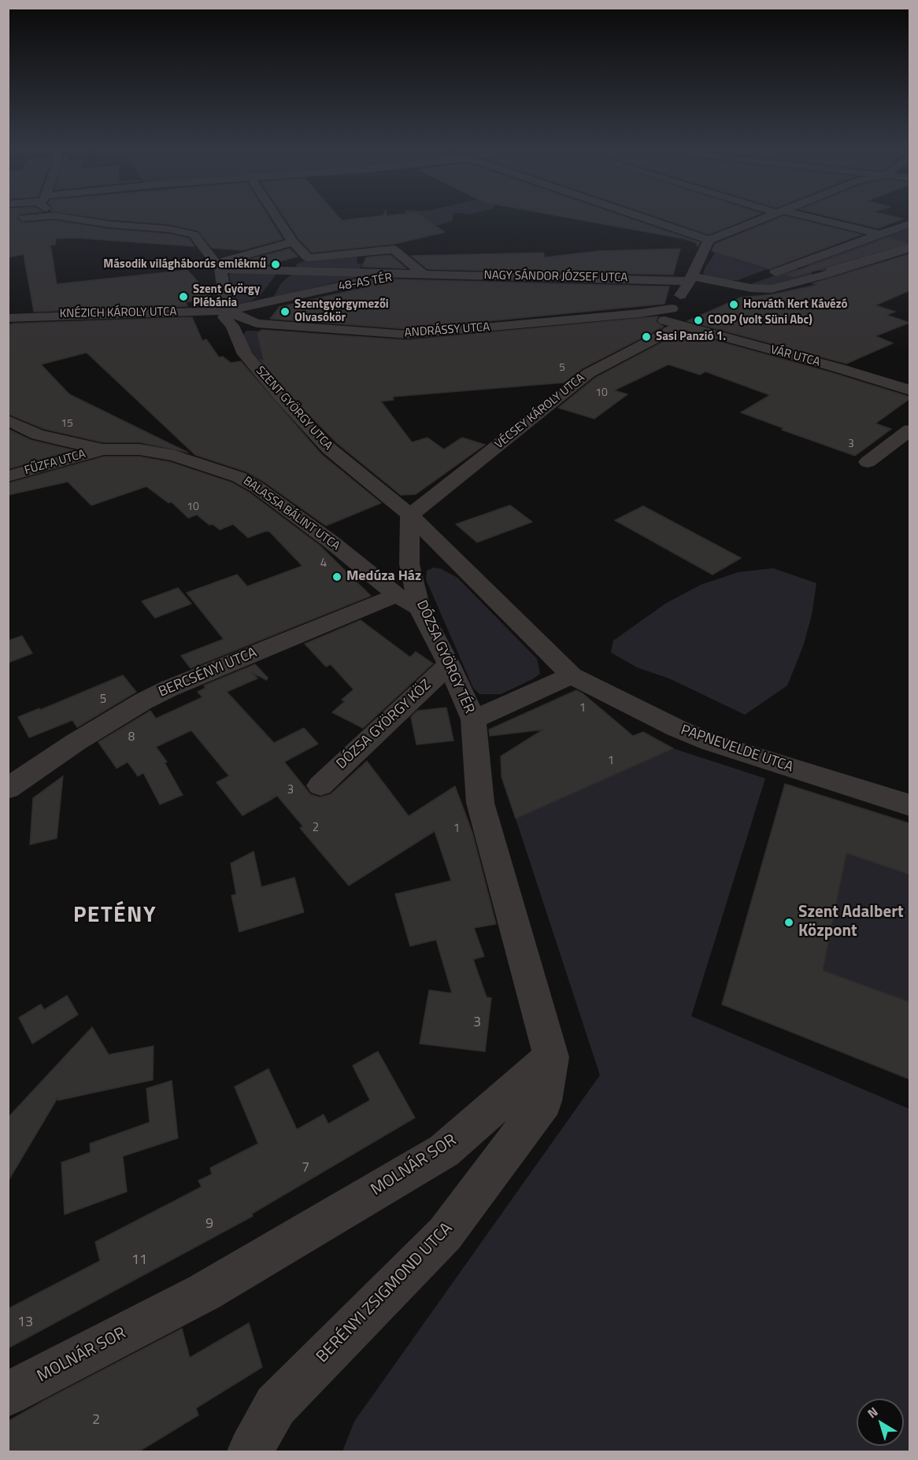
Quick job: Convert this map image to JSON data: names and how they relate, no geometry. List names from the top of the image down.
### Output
{
  "streets": {
    "street": [
      "NAGY SÁNDOR JÓZSEF UTCA",
      "48-AS TÉR",
      "KNÉZICH KÁROLY UTCA",
      "ANDRÁSSY UTCA",
      "VÁR UTCA",
      "SZENT GYÖRGY UTCA",
      "VÉCSEY KÁROLY UTCA",
      "FŰZFA UTCA",
      "BALASSA BÁLINT UTCA",
      "DÓZSA GYÖRGY TÉR",
      "BERCSÉNYI UTCA",
      "DÓZSA GYÖRGY KÖZ",
      "PAPNEVELDE UTCA",
      "MOLNÁR SOR",
      "BERÉNYI ZSIGMOND UTCA"
    ]
  },
  "crossings": [
    ["NAGY SÁNDOR JÓZSEF UTCA", "48-AS TÉR"],
    ["48-AS TÉR", "KNÉZICH KÁROLY UTCA"],
    ["48-AS TÉR", "ANDRÁSSY UTCA"],
    ["48-AS TÉR", "SZENT GYÖRGY UTCA"],
    ["KNÉZICH KÁROLY UTCA", "ANDRÁSSY UTCA"],
    ["KNÉZICH KÁROLY UTCA", "SZENT GYÖRGY UTCA"],
    ["ANDRÁSSY UTCA", "VÁR UTCA"],
    ["ANDRÁSSY UTCA", "SZENT GYÖRGY UTCA"],
    ["VÁR UTCA", "VÉCSEY KÁROLY UTCA"],
    ["SZENT GYÖRGY UTCA", "VÉCSEY KÁROLY UTCA"],
    ["SZENT GYÖRGY UTCA", "DÓZSA GYÖRGY TÉR"],
    ["VÉCSEY KÁROLY UTCA", "DÓZSA GYÖRGY TÉR"],
    ["FŰZFA UTCA", "BALASSA BÁLINT UTCA"],
    ["BALASSA BÁLINT UTCA", "BERCSÉNYI UTCA"],
    ["DÓZSA GYÖRGY TÉR", "DÓZSA GYÖRGY KÖZ"],
    ["DÓZSA GYÖRGY TÉR", "PAPNEVELDE UTCA"],
    ["MOLNÁR SOR", "BERÉNYI ZSIGMOND UTCA"]
  ],
  "districts": ["PETÉNY"],
  "places": [
    "Második világháborús emlékmű",
    "Szent György Plébánia",
    "Horváth Kert Kávézó",
    "Szentgyörgymezői Olvasókör",
    "COOP (volt Süni Abc)",
    "Sasi Panzió 1.",
    "Medúza Ház",
    "Szent Adalbert Központ"
  ],
  "house_numbers": [
    "5",
    "10",
    "15",
    "3",
    "10",
    "4",
    "5",
    "1",
    "8",
    "1",
    "3",
    "2",
    "1",
    "3",
    "7",
    "9",
    "11",
    "13",
    "2"
  ],
  "north": "top left"
}
